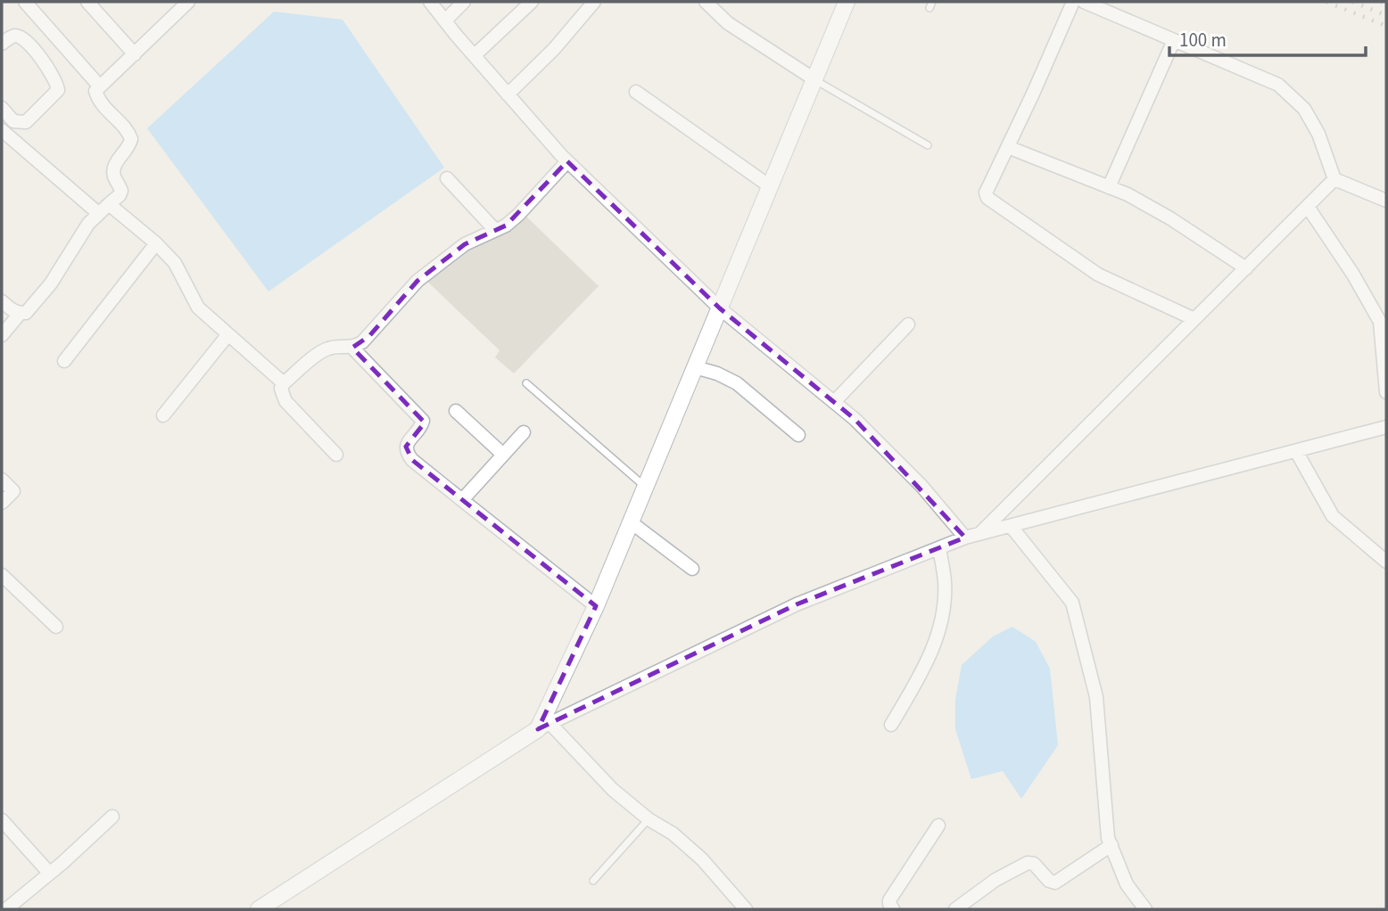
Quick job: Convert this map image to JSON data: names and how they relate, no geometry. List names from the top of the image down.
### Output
{
  "scale_bar": "100 m"
}
